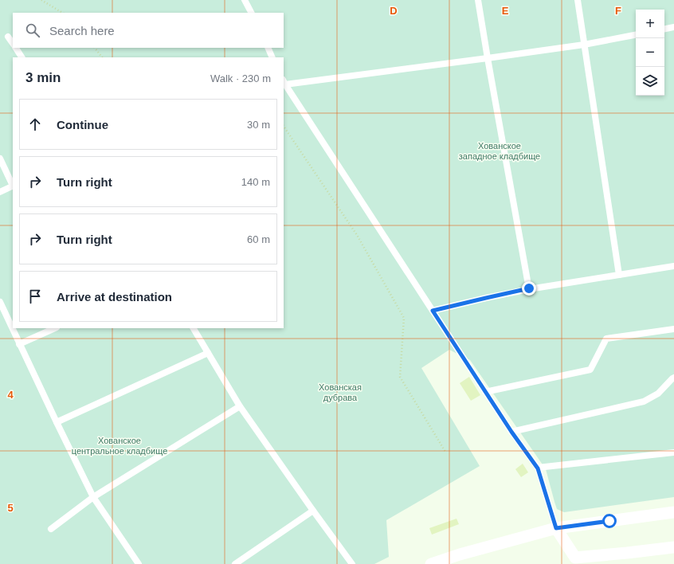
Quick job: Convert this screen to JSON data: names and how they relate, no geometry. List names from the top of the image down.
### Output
{
  "parks": ["Хованское западное кладбище", "Хованская дубрава", "Хованское центральное кладбище"],
  "page": {
    "map_buttons": ["+", "−"],
    "search": "Search here",
    "heading": ["3 min", "Walk · 230 m"],
    "list": [
      ["Continue", "30 m"],
      ["Turn right", "140 m"],
      ["Turn right", "60 m"],
      "Arrive at destination"
    ]
  },
  "grid": {
    "columns": ["D", "E", "F"],
    "rows": ["4", "5"]
  }
}
